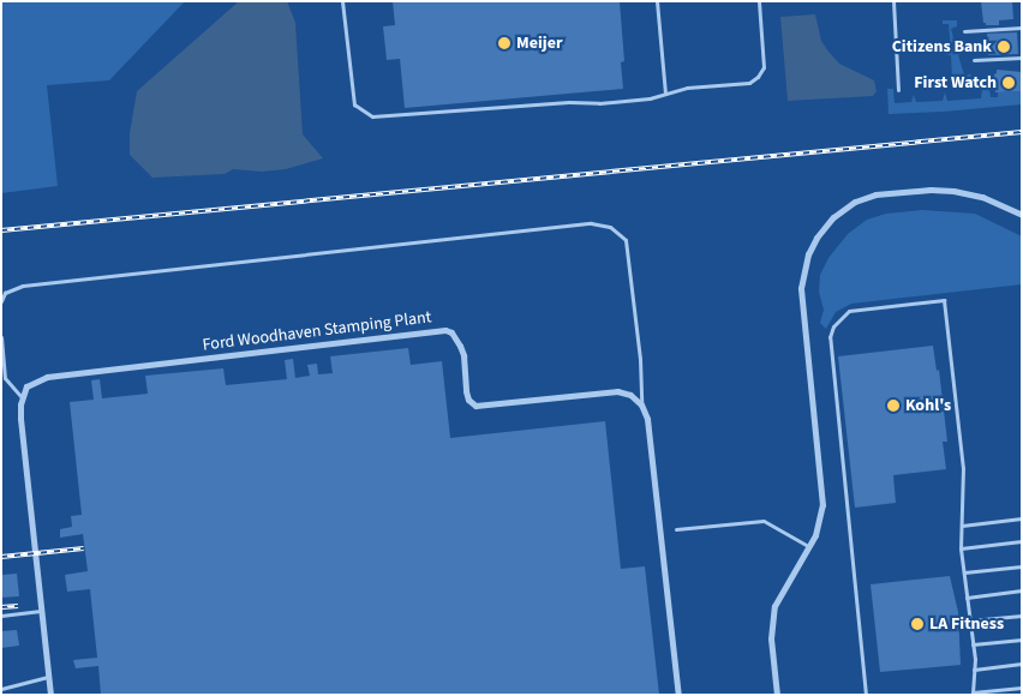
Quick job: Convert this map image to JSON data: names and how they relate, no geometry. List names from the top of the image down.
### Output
{
  "streets": {
    "street": ["Ford Woodhaven Stamping Plant"]
  },
  "places": [
    "Meijer",
    "Citizens Bank",
    "First Watch",
    "Kohl's",
    "LA Fitness"
  ]
}
